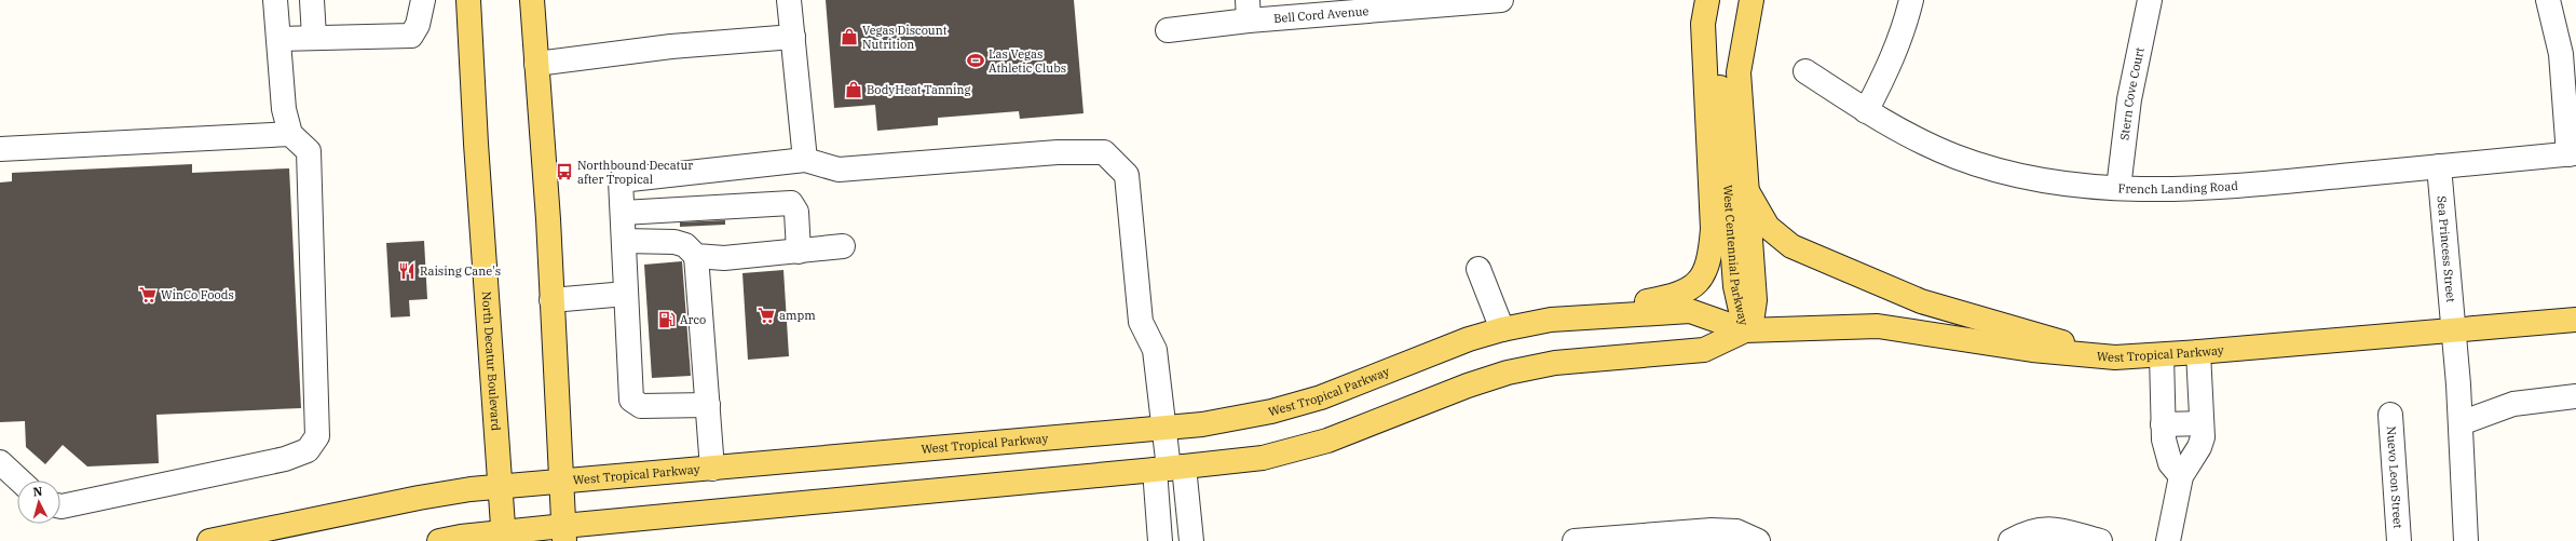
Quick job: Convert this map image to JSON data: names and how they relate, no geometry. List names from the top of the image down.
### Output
{
  "streets": {
    "main road": ["West Centennial Parkway", "West Tropical Parkway", "North Decatur Boulevard"],
    "street": [
      "Bell Cord Avenue",
      "Stern Cove Court",
      "French Landing Road",
      "Sea Princess Street",
      "Nuevo Leon Street"
    ]
  },
  "crossings": [
    ["Stern Cove Court", "French Landing Road"],
    ["French Landing Road", "Sea Princess Street"],
    ["Sea Princess Street", "West Tropical Parkway"],
    ["West Centennial Parkway", "West Tropical Parkway"],
    ["West Tropical Parkway", "North Decatur Boulevard"]
  ],
  "places": {
    "shop": ["Vegas Discount Nutrition", "BodyHeat Tanning"],
    "sports": ["Las Vegas Athletic Clubs"],
    "bus stop": ["Northbound Decatur after Tropical"],
    "restaurant": ["Raising Cane's"],
    "supermarket": ["WinCo Foods", "ampm"],
    "fuel station": ["Arco"]
  },
  "north": "top"
}
